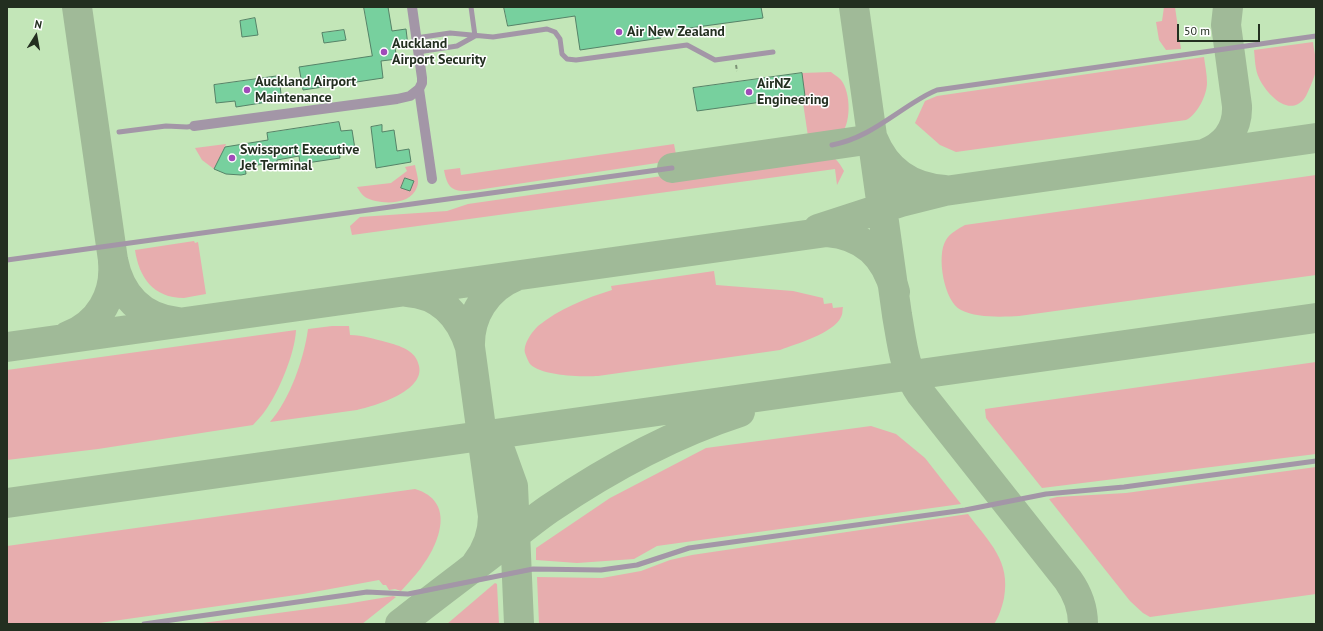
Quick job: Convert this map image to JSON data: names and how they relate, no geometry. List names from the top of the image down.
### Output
{
  "places": [
    "Air New Zealand",
    "Auckland Airport Security",
    "Auckland Airport Maintenance",
    "AirNZ Engineering",
    "Swissport Executive Jet Terminal"
  ],
  "scale_bar": "50 m",
  "north": "top"
}
